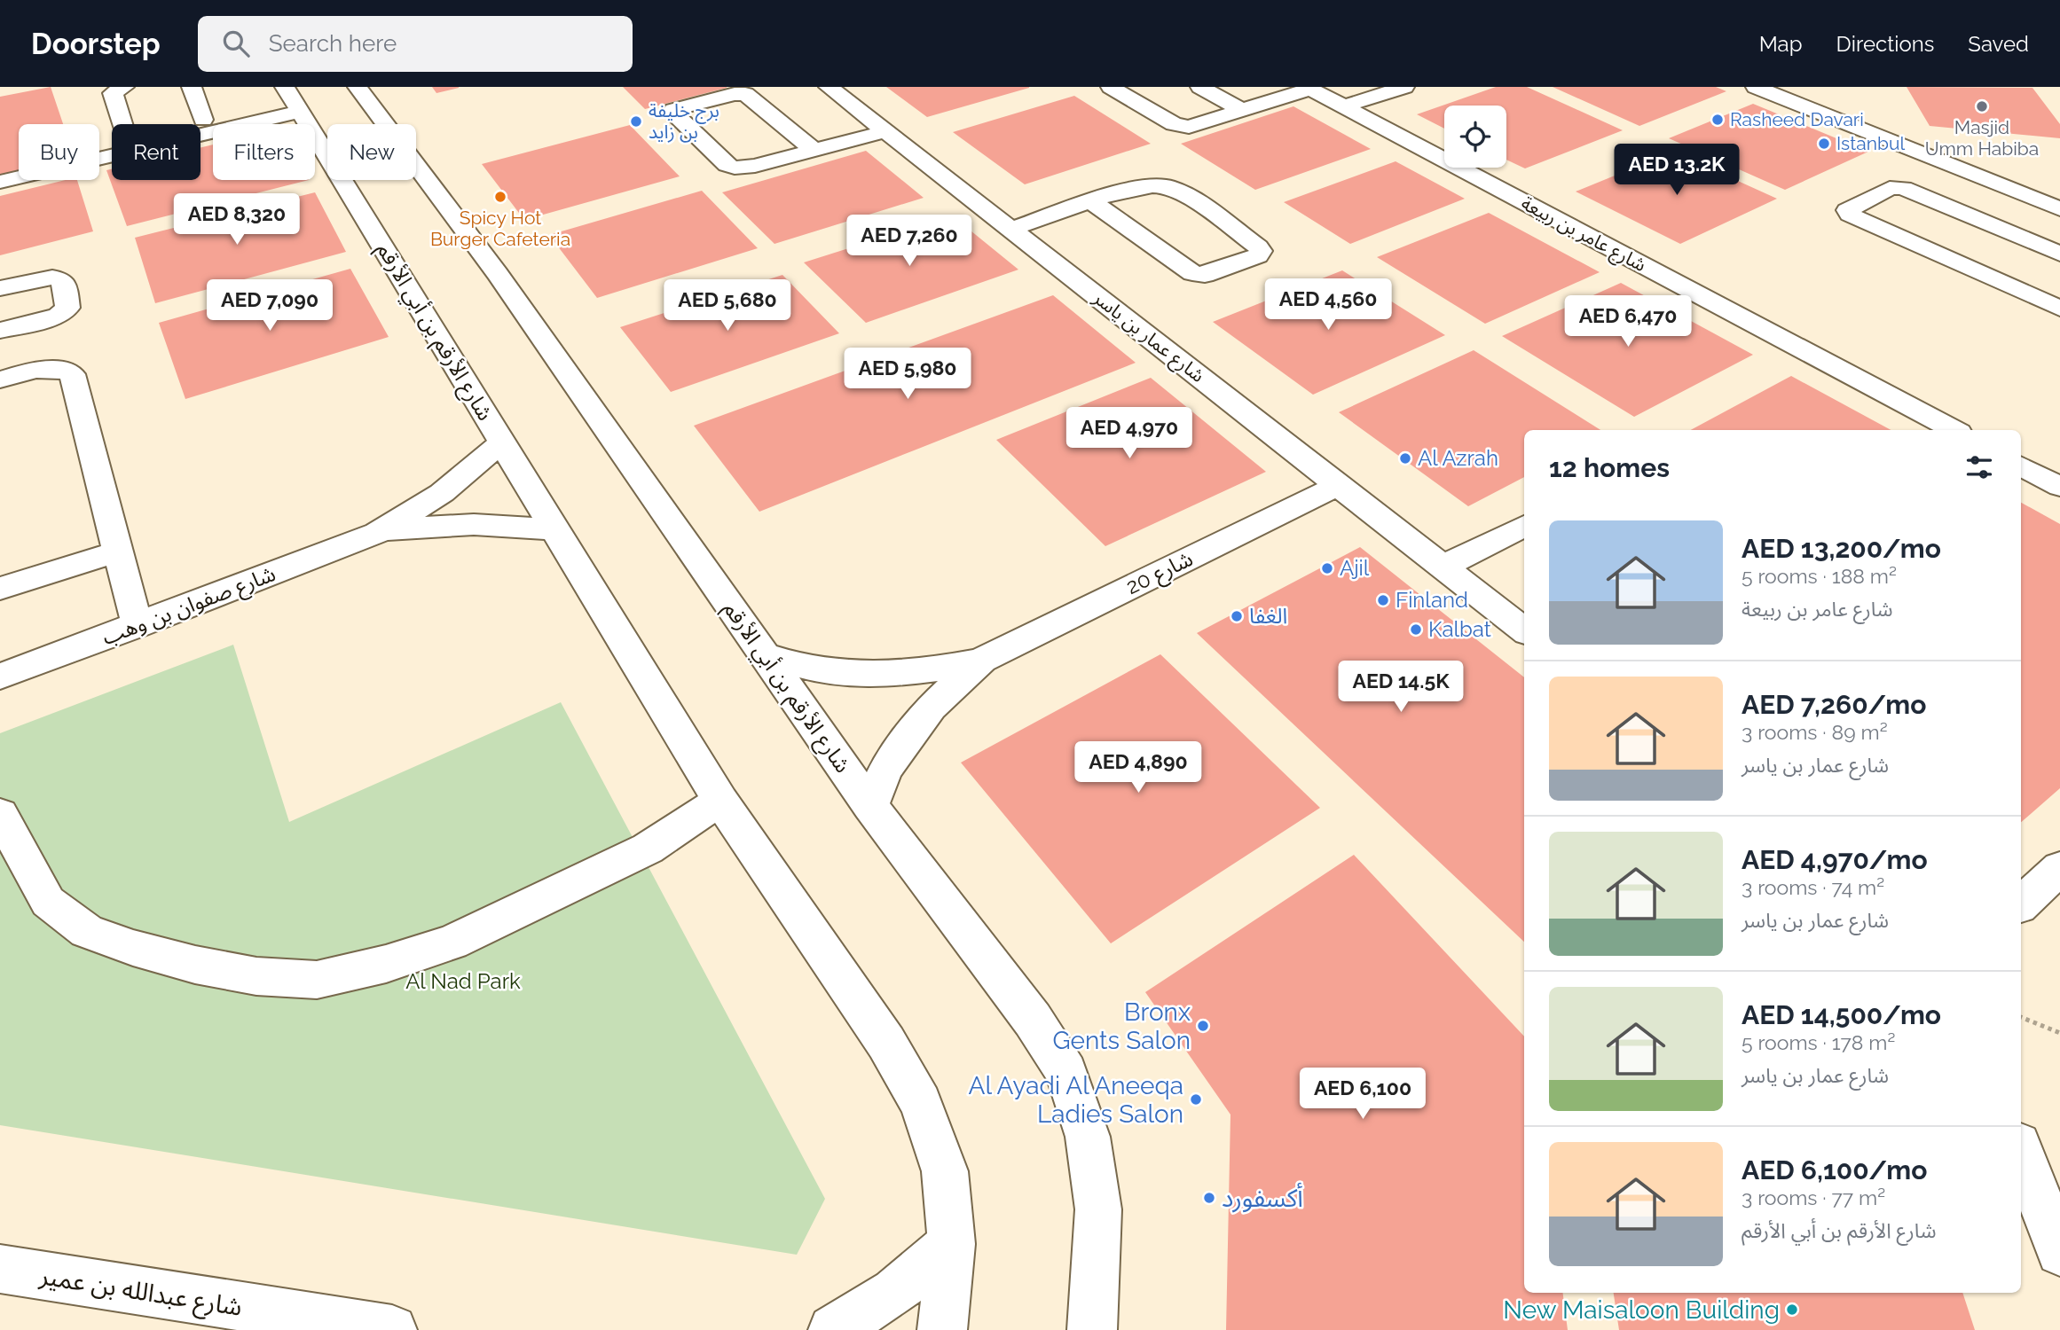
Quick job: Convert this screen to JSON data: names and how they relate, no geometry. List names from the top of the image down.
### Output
{
  "streets": {
    "street": [
      "شارع عامر بن ربيعة",
      "شارع الأرقم بن أبي الأرقم",
      "شارع عمار بن ياسر",
      "شارع 20",
      "شارع صفوان بن وهب",
      "شارع عبدالله بن عمير"
    ]
  },
  "crossings": [
    ["شارع الأرقم بن أبي الأرقم", "شارع 20"],
    ["شارع الأرقم بن أبي الأرقم", "شارع صفوان بن وهب"],
    ["شارع عمار بن ياسر", "شارع 20"]
  ],
  "parks": ["Al Nad Park"],
  "places": [
    "Masjid Umm Habiba",
    "Rasheed Davari",
    "برج خليفة بن زايد",
    "Istanbul",
    "Spicy Hot Burger Cafeteria",
    "Al Azrah",
    "Ajil",
    "Finland",
    "الغفا",
    "Kalbat",
    "Bronx Gents Salon",
    "Al Ayadi Al Aneeqa Ladies Salon",
    "أكسفورد",
    "New Maisaloon Building"
  ],
  "page": {
    "header": "Doorstep",
    "search": "Search here",
    "nav": ["Map", "Directions", "Saved"],
    "chip": [
      "Buy",
      "Rent",
      "Filters",
      "New"
    ],
    "price": [
      "AED 13.2K",
      "AED 8,320",
      "AED 7,260",
      "AED 4,560",
      "AED 7,090",
      "AED 5,680",
      "AED 6,470",
      "AED 5,980",
      "AED 4,970",
      "AED 14.5K",
      "AED 4,890",
      "AED 6,100"
    ],
    "heading": "12 homes",
    "list": [
      {
        "name": "AED 13,200/mo",
        "note": "5 rooms · 188 m² · شارع عامر بن ربيعة"
      },
      {
        "name": "AED 7,260/mo",
        "note": "3 rooms · 89 m² · شارع عمار بن ياسر"
      },
      {
        "name": "AED 4,970/mo",
        "note": "3 rooms · 74 m² · شارع عمار بن ياسر"
      },
      {
        "name": "AED 14,500/mo",
        "note": "5 rooms · 178 m² · شارع عمار بن ياسر"
      },
      {
        "name": "AED 6,100/mo",
        "note": "3 rooms · 77 m² · شارع الأرقم بن أبي الأرقم"
      }
    ]
  }
}
